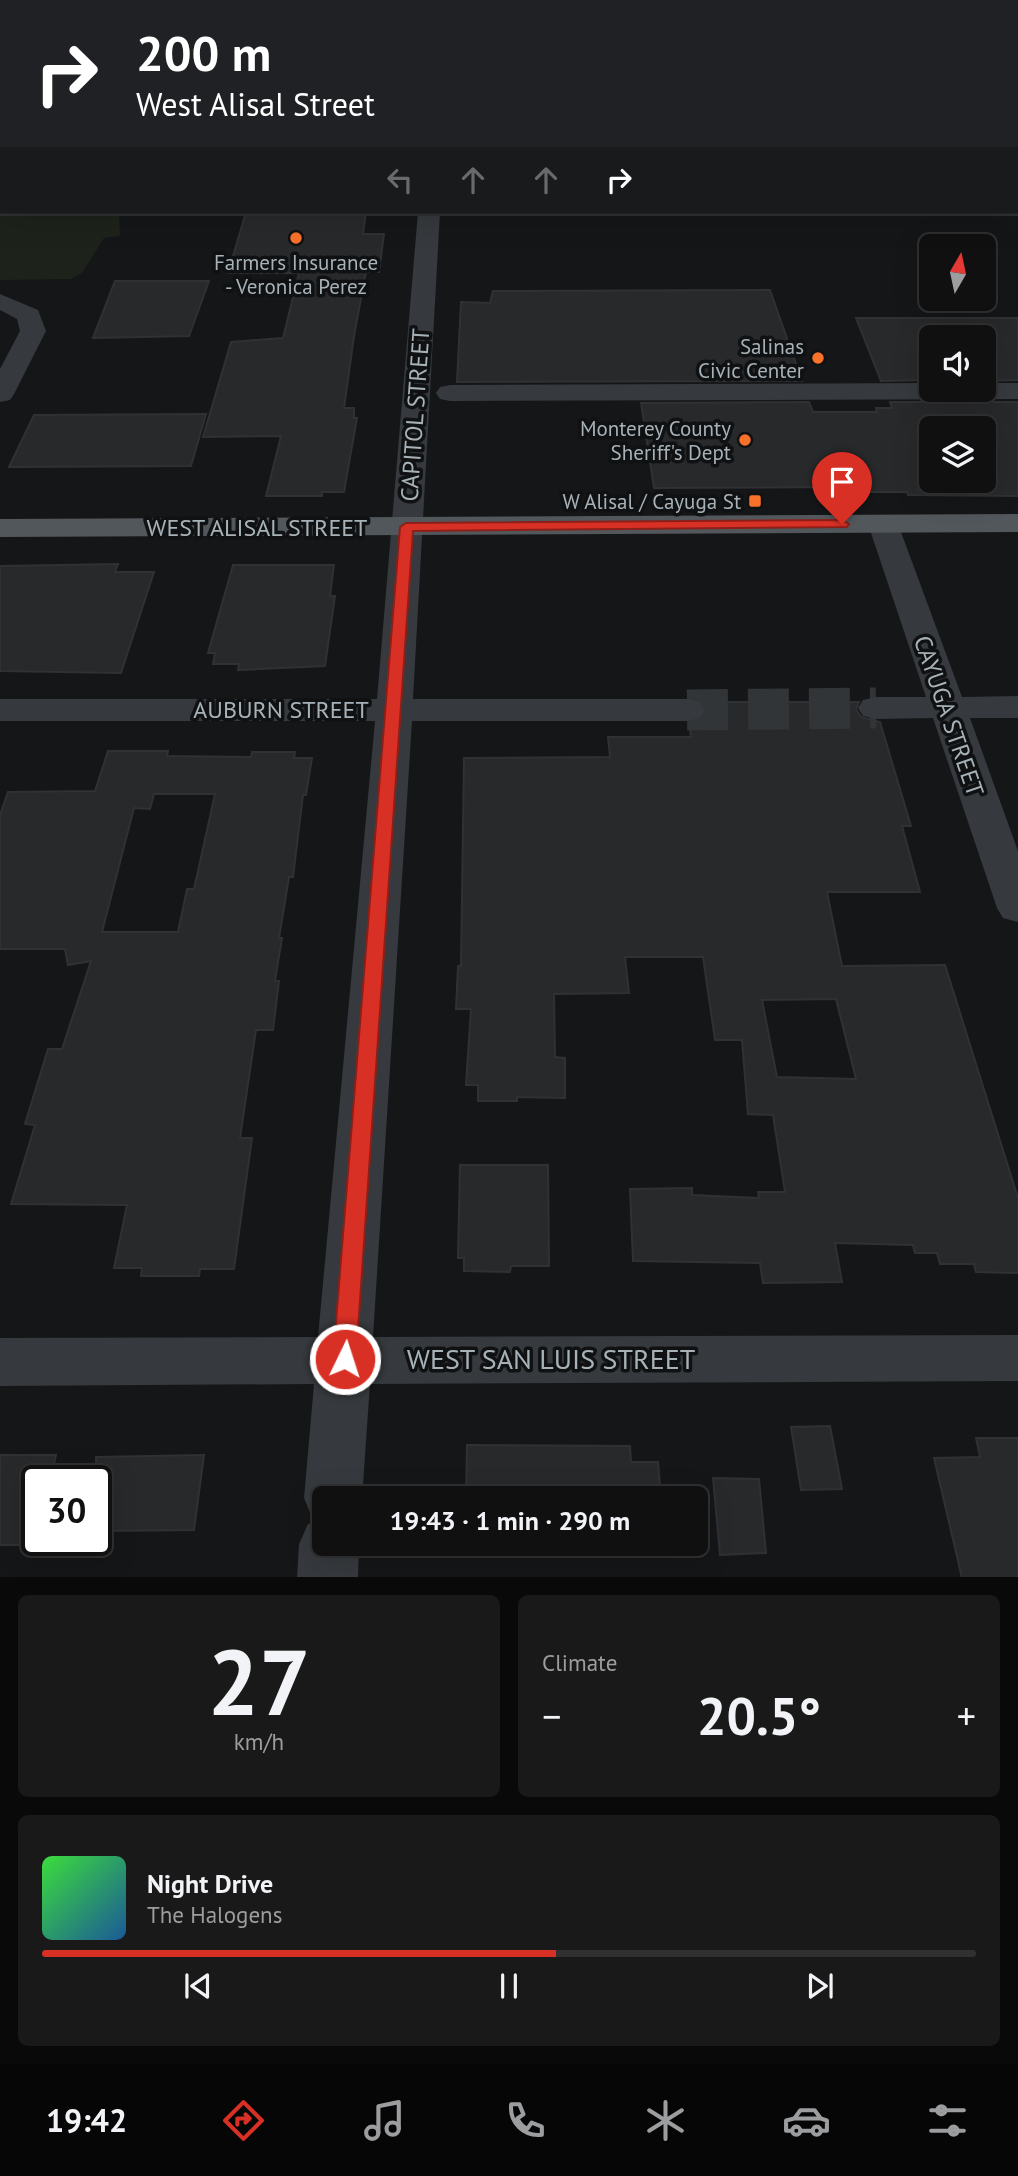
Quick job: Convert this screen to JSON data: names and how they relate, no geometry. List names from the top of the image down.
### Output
{
  "streets": {
    "main road": ["WEST ALISAL STREET"],
    "street": [
      "CAPITOL STREET",
      "AUBURN STREET",
      "CAYUGA STREET",
      "WEST SAN LUIS STREET"
    ]
  },
  "crossings": [
    ["CAPITOL STREET", "WEST ALISAL STREET"],
    ["CAPITOL STREET", "AUBURN STREET"],
    ["CAPITOL STREET", "WEST SAN LUIS STREET"],
    ["WEST ALISAL STREET", "CAYUGA STREET"]
  ],
  "places": {
    "other": ["Farmers Insurance - Veronica Perez", "Salinas Civic Center", "Monterey County Sheriff's Dept"],
    "transit": ["W Alisal / Cayuga St"]
  },
  "north": "top",
  "page": {
    "turn": ["200 m", "West Alisal Street"],
    "limit": "30",
    "trip": "19:43 · 1 min · 290 m",
    "tile": [
      ["27", "km/h"],
      "Climate"
    ],
    "heat": ["−", "20.5°", "+"],
    "song": ["Night Drive", "The Halogens"],
    "tabs": "19:42"
  }
}
